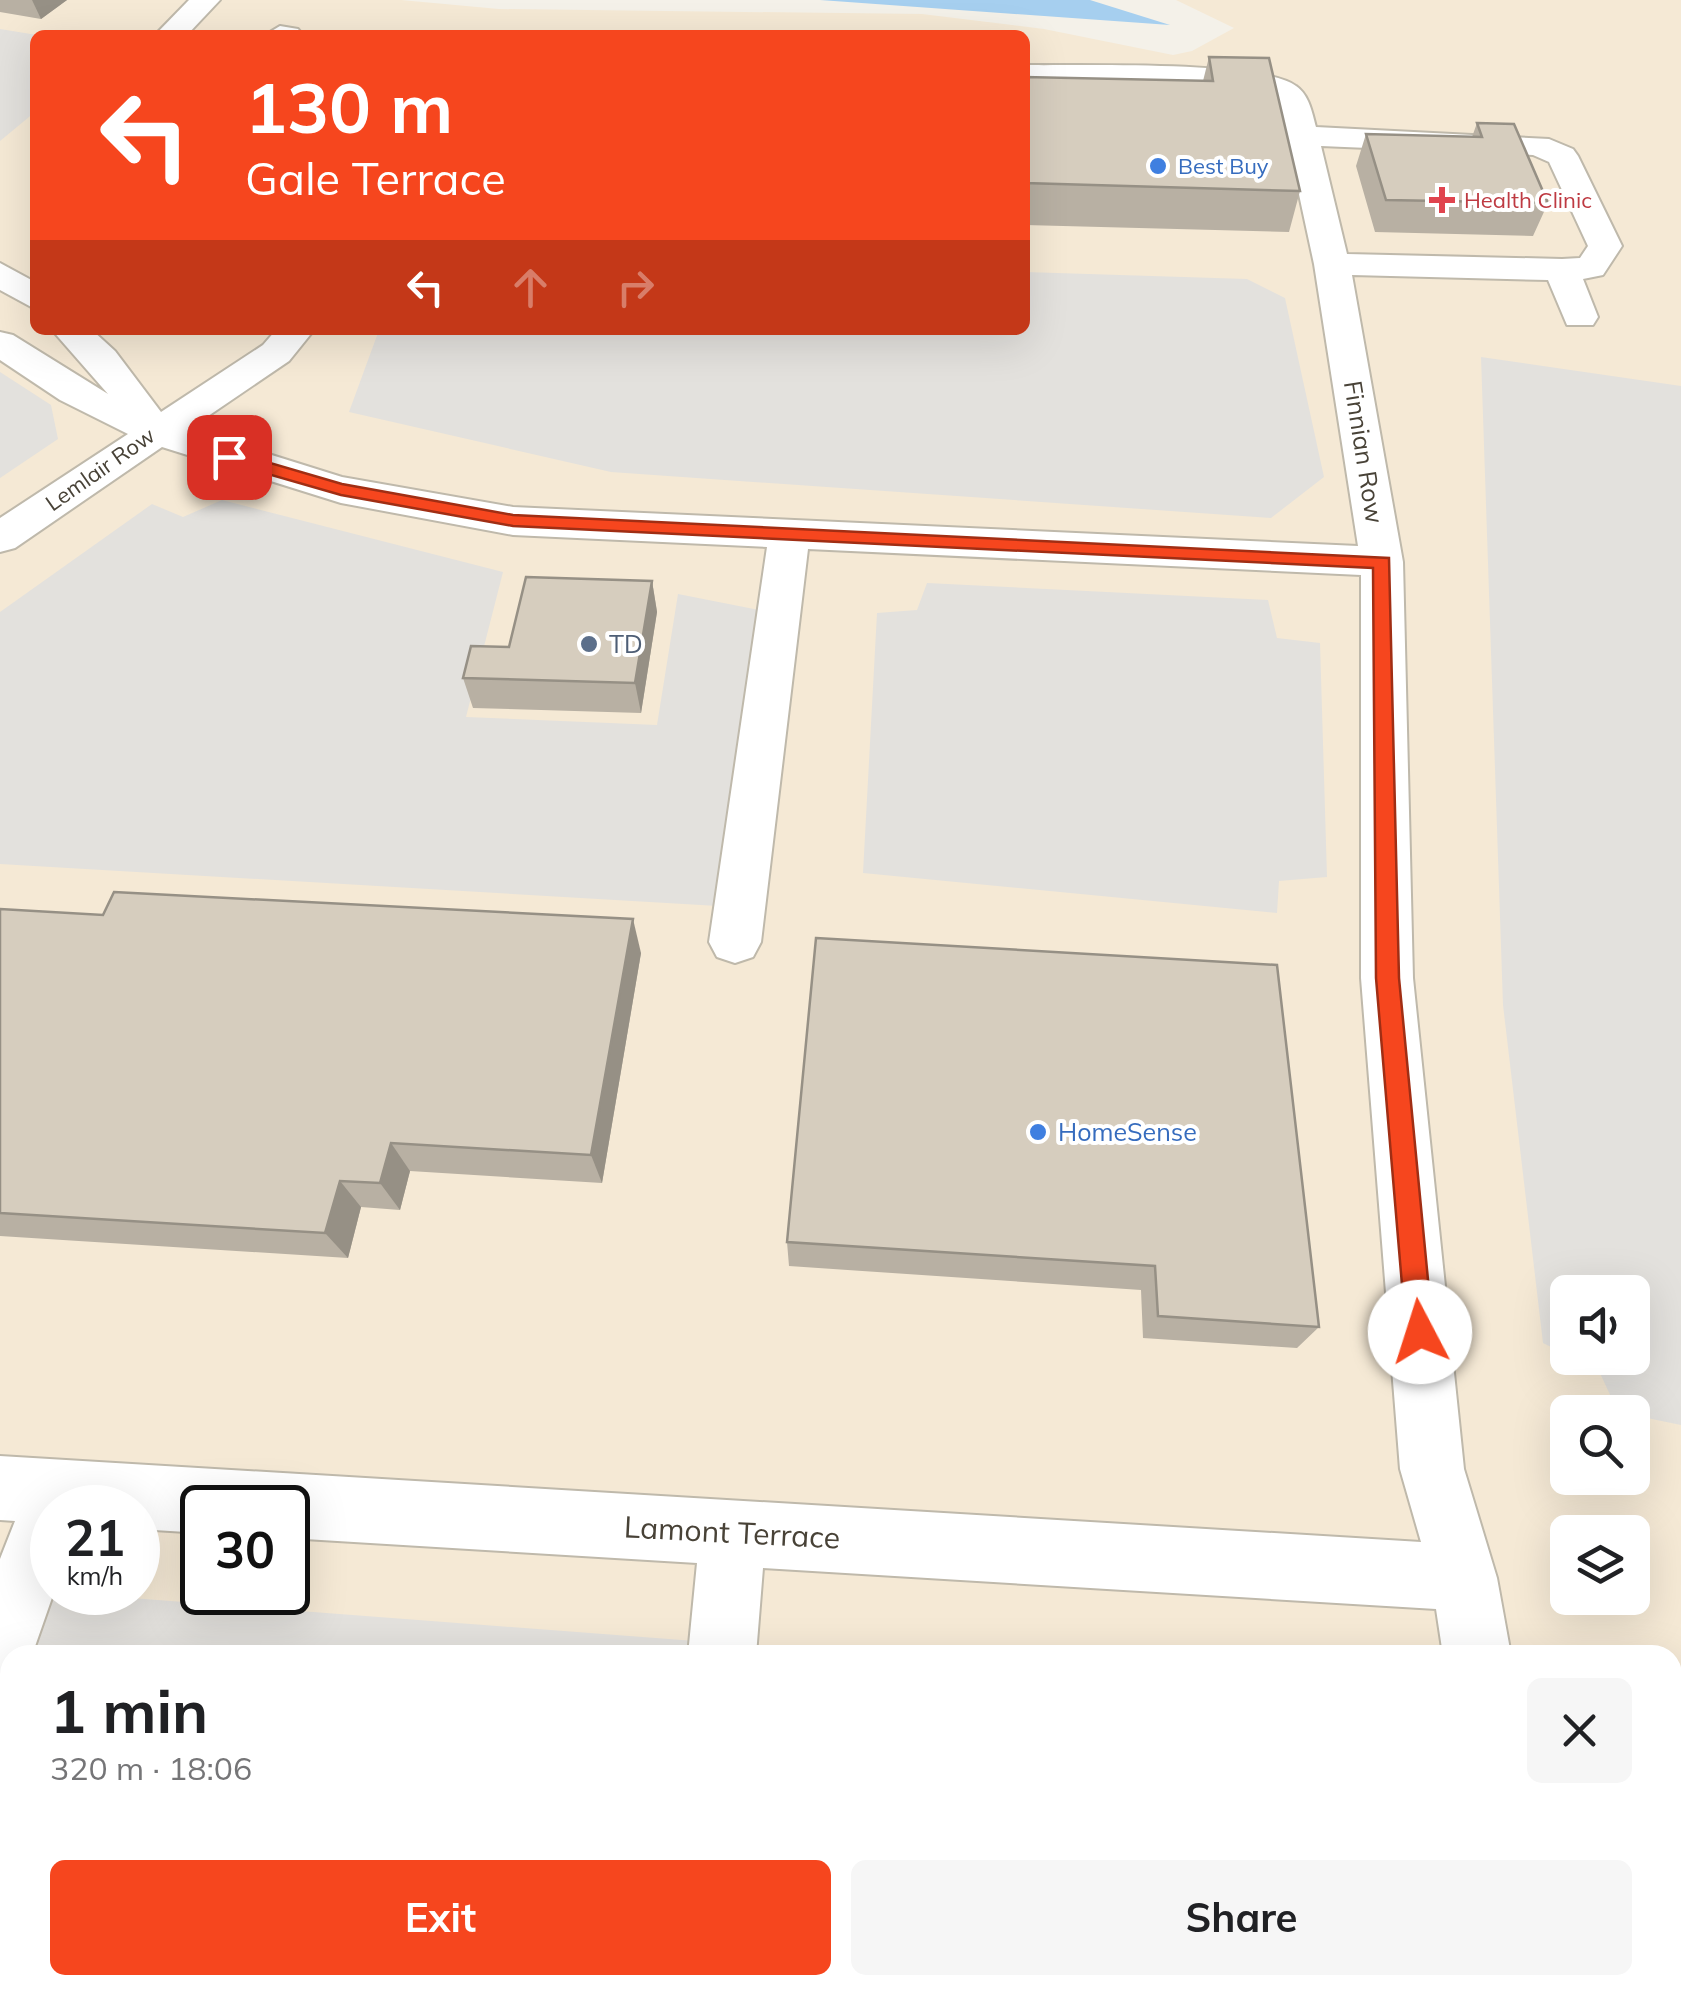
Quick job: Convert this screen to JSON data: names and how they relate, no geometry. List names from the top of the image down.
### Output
{
  "streets": {
    "street": ["Finnian Row", "Lemlair Row", "Lamont Terrace"]
  },
  "crossings": [
    ["Finnian Row", "Lamont Terrace"]
  ],
  "places": {
    "other": ["Best Buy", "TD", "HomeSense"],
    "health": ["Health Clinic"]
  },
  "page": {
    "turn": ["130 m", "Gale Terrace"],
    "speed": "21 km/h",
    "limit": "30",
    "heading": ["1 min", "320 m · 18:06"],
    "buttons": ["Exit", "Share"]
  }
}
